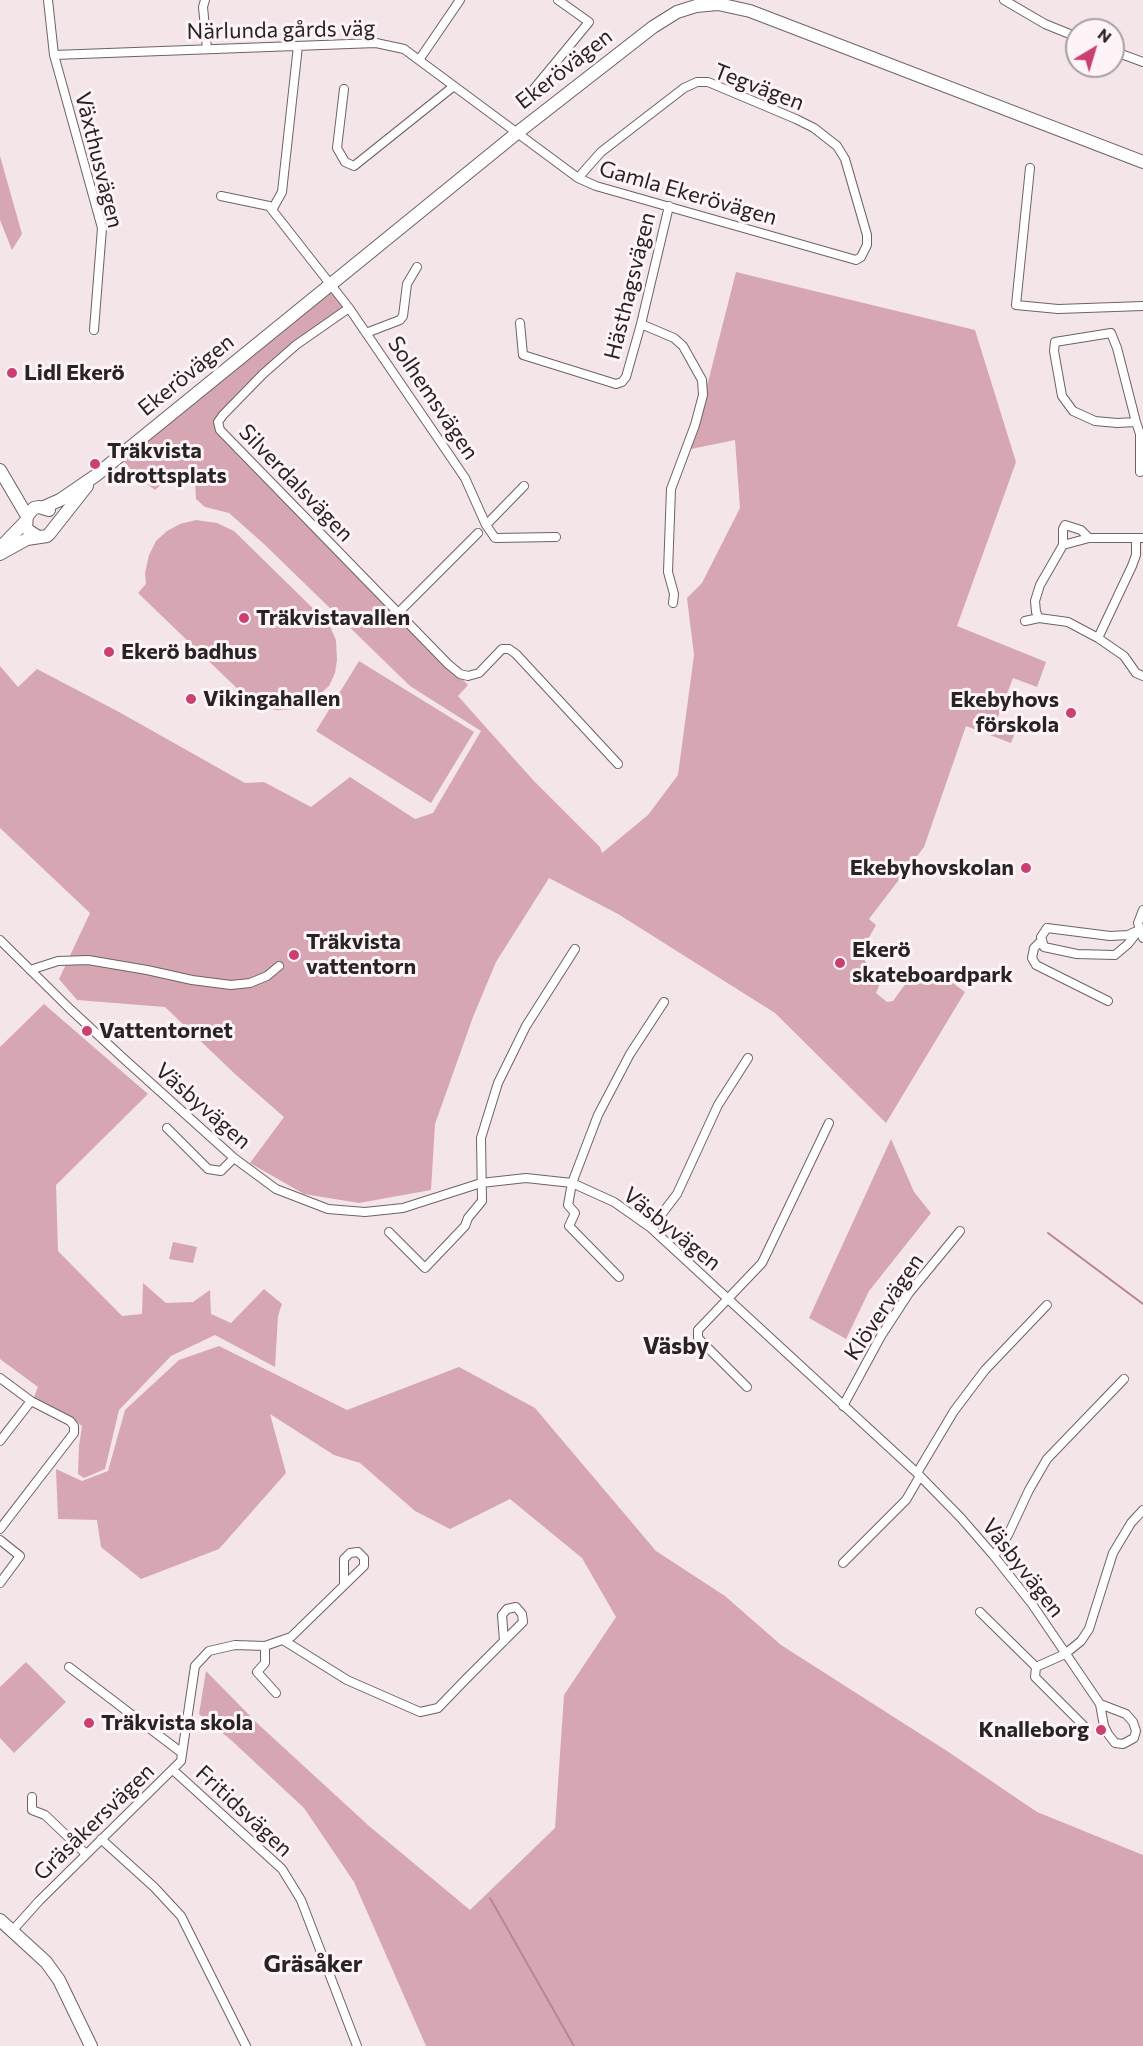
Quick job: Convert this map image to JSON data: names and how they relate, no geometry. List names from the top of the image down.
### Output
{
  "streets": {
    "main road": ["Ekerövägen"],
    "street": [
      "Närlunda gårds väg",
      "Tegvägen",
      "Växthusvägen",
      "Gamla Ekerövägen",
      "Hästhagsvägen",
      "Solhemsvägen",
      "Silverdalsvägen",
      "Väsbyvägen",
      "Klövervägen",
      "Fritidsvägen",
      "Gräsåkersvägen"
    ]
  },
  "crossings": [
    ["Närlunda gårds väg", "Ekerövägen"],
    ["Närlunda gårds väg", "Växthusvägen"],
    ["Närlunda gårds väg", "Gamla Ekerövägen"],
    ["Ekerövägen", "Gamla Ekerövägen"],
    ["Ekerövägen", "Solhemsvägen"],
    ["Tegvägen", "Gamla Ekerövägen"],
    ["Gamla Ekerövägen", "Hästhagsvägen"],
    ["Solhemsvägen", "Silverdalsvägen"],
    ["Väsbyvägen", "Klövervägen"],
    ["Fritidsvägen", "Gräsåkersvägen"]
  ],
  "districts": ["Väsby", "Gräsåker"],
  "places": [
    "Lidl Ekerö",
    "Träkvista idrottsplats",
    "Träkvistavallen",
    "Ekerö badhus",
    "Vikingahallen",
    "Ekebyhovs förskola",
    "Ekebyhovskolan",
    "Träkvista vattentorn",
    "Ekerö skateboardpark",
    "Vattentornet",
    "Träkvista skola",
    "Knalleborg"
  ],
  "north": "top right"
}
